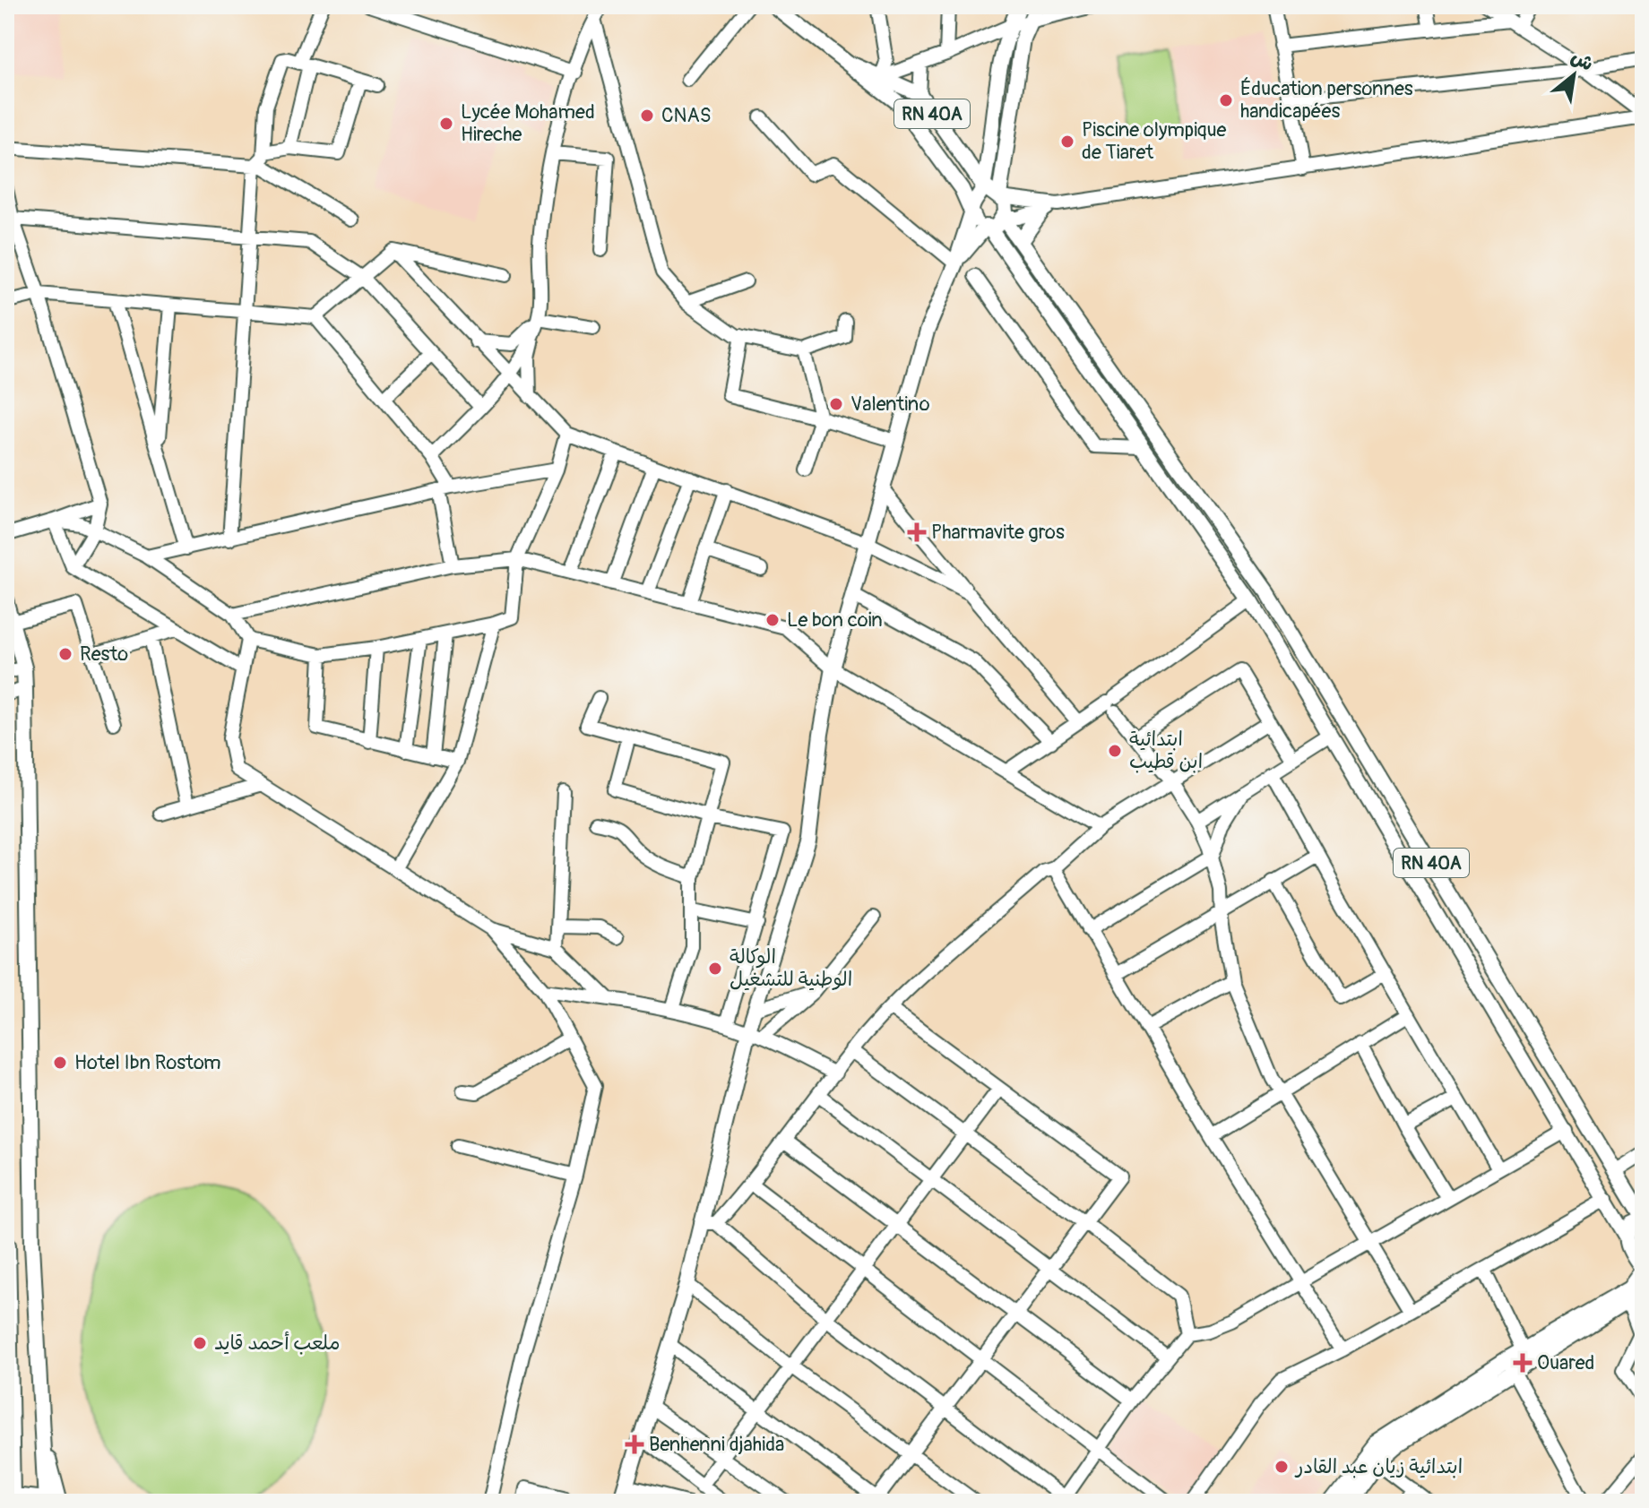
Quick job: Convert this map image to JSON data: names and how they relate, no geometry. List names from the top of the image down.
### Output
{
  "streets": {
    "main road": ["RN 40A"]
  },
  "places": {
    "other": [
      "Éducation personnes handicapées",
      "CNAS",
      "Lycée Mohamed Hireche",
      "Piscine olympique de Tiaret",
      "Valentino",
      "Le bon coin",
      "Resto",
      "ابتدائية ابن قطيب",
      "الوكالة الوطنية للتشغيل",
      "Hotel Ibn Rostom",
      "ملعب أحمد قايد",
      "ابتدائية زيان عبد القادر"
    ],
    "health": ["Pharmavite gros", "Ouared", "Benhenni djahida"]
  },
  "north": "top right"
}
